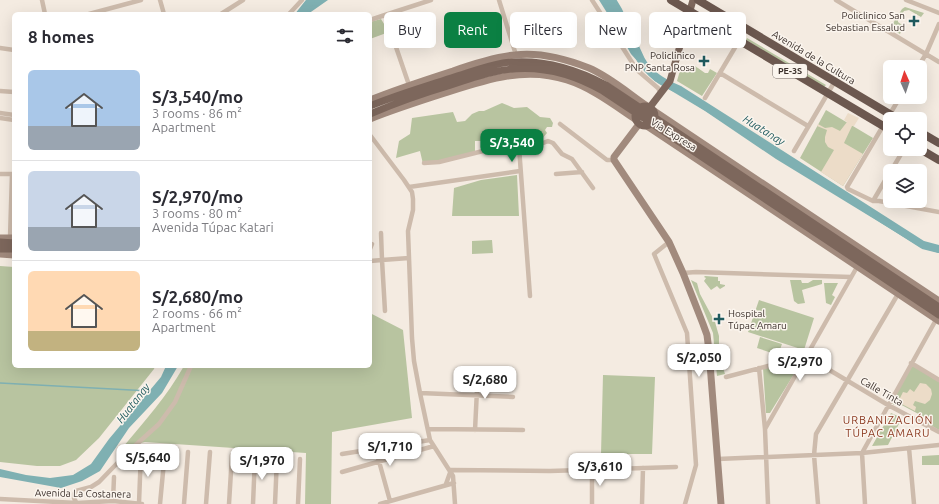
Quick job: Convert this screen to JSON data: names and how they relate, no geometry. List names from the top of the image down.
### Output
{
  "streets": {
    "highway": ["Avenida de la Cultura", "PE-3S"],
    "main road": ["Vía Expresa"],
    "street": ["Calle Tinta", "Avenida La Costanera"]
  },
  "districts": ["URBANIZACIÓN TÚPAC AMARU"],
  "water": ["Huatanay"],
  "places": {
    "health": ["Policlinico San Sebastian Essalud", "Policlinico PNP Santa Rosa", "Hospital Túpac Amaru"]
  },
  "north": "top",
  "page": {
    "chip": [
      "Buy",
      "Rent",
      "Filters",
      "New",
      "Apartment"
    ],
    "heading": "8 homes",
    "list": [
      {
        "name": "S/3,540/mo",
        "note": "3 rooms · 86 m² · Apartment"
      },
      {
        "name": "S/2,970/mo",
        "note": "3 rooms · 80 m² · Avenida Túpac Katari"
      },
      {
        "name": "S/2,680/mo",
        "note": "2 rooms · 66 m² · Apartment"
      }
    ],
    "price": [
      "S/3,540",
      "S/2,050",
      "S/2,970",
      "S/2,680",
      "S/1,710",
      "S/5,640",
      "S/1,970",
      "S/3,610"
    ]
  }
}
